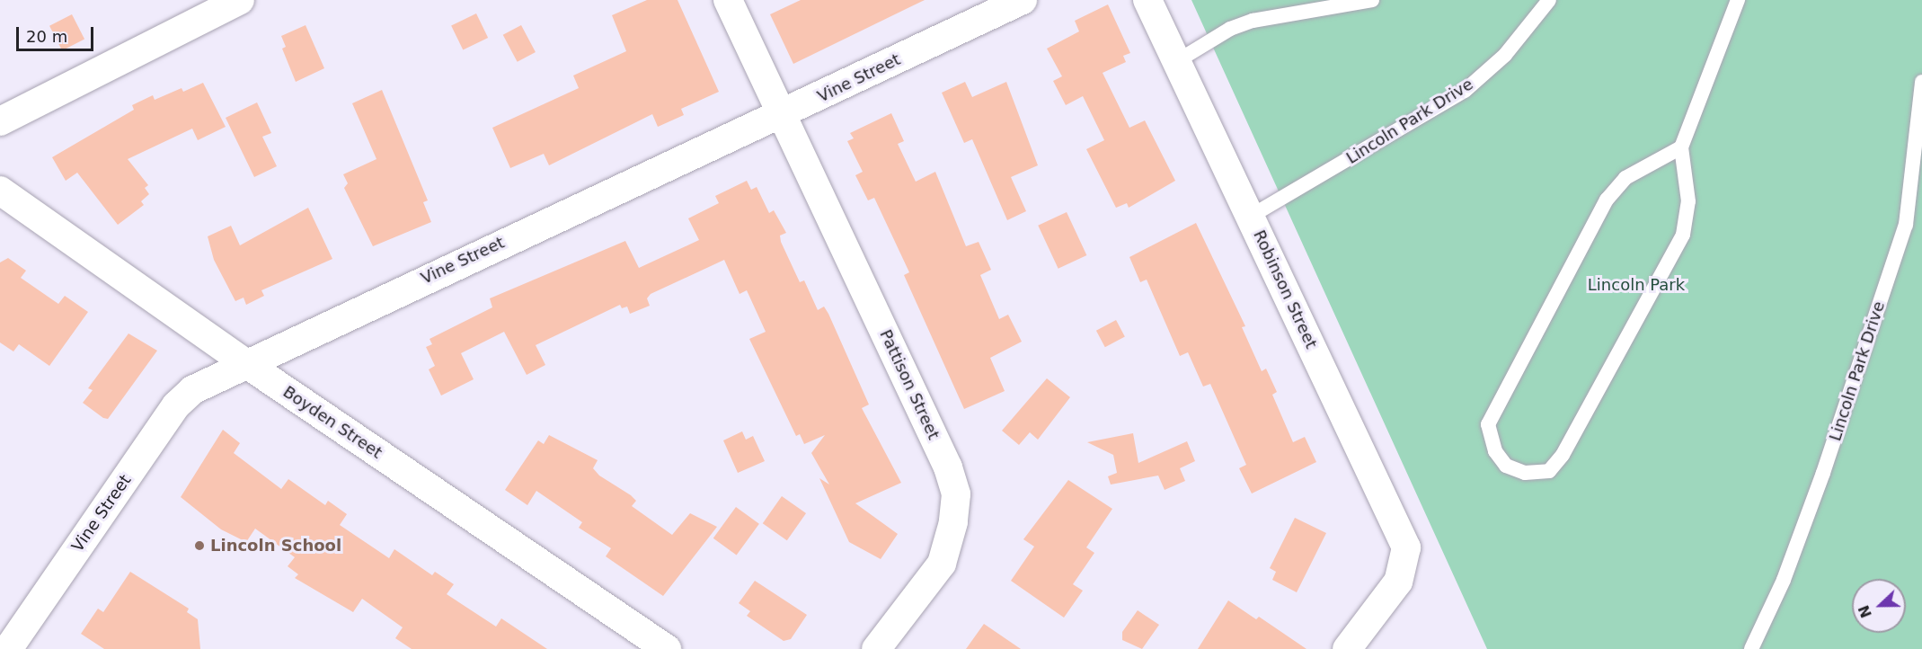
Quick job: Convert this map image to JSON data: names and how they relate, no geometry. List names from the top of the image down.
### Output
{
  "streets": {
    "street": [
      "Vine Street",
      "Robinson Street",
      "Pattison Street",
      "Boyden Street"
    ],
    "lane": ["Lincoln Park Drive"]
  },
  "crossings": [
    ["Vine Street", "Pattison Street"],
    ["Vine Street", "Boyden Street"],
    ["Lincoln Park Drive", "Robinson Street"]
  ],
  "parks": ["Lincoln Park"],
  "places": ["Lincoln School"],
  "scale_bar": "20 m",
  "north": "left"
}
